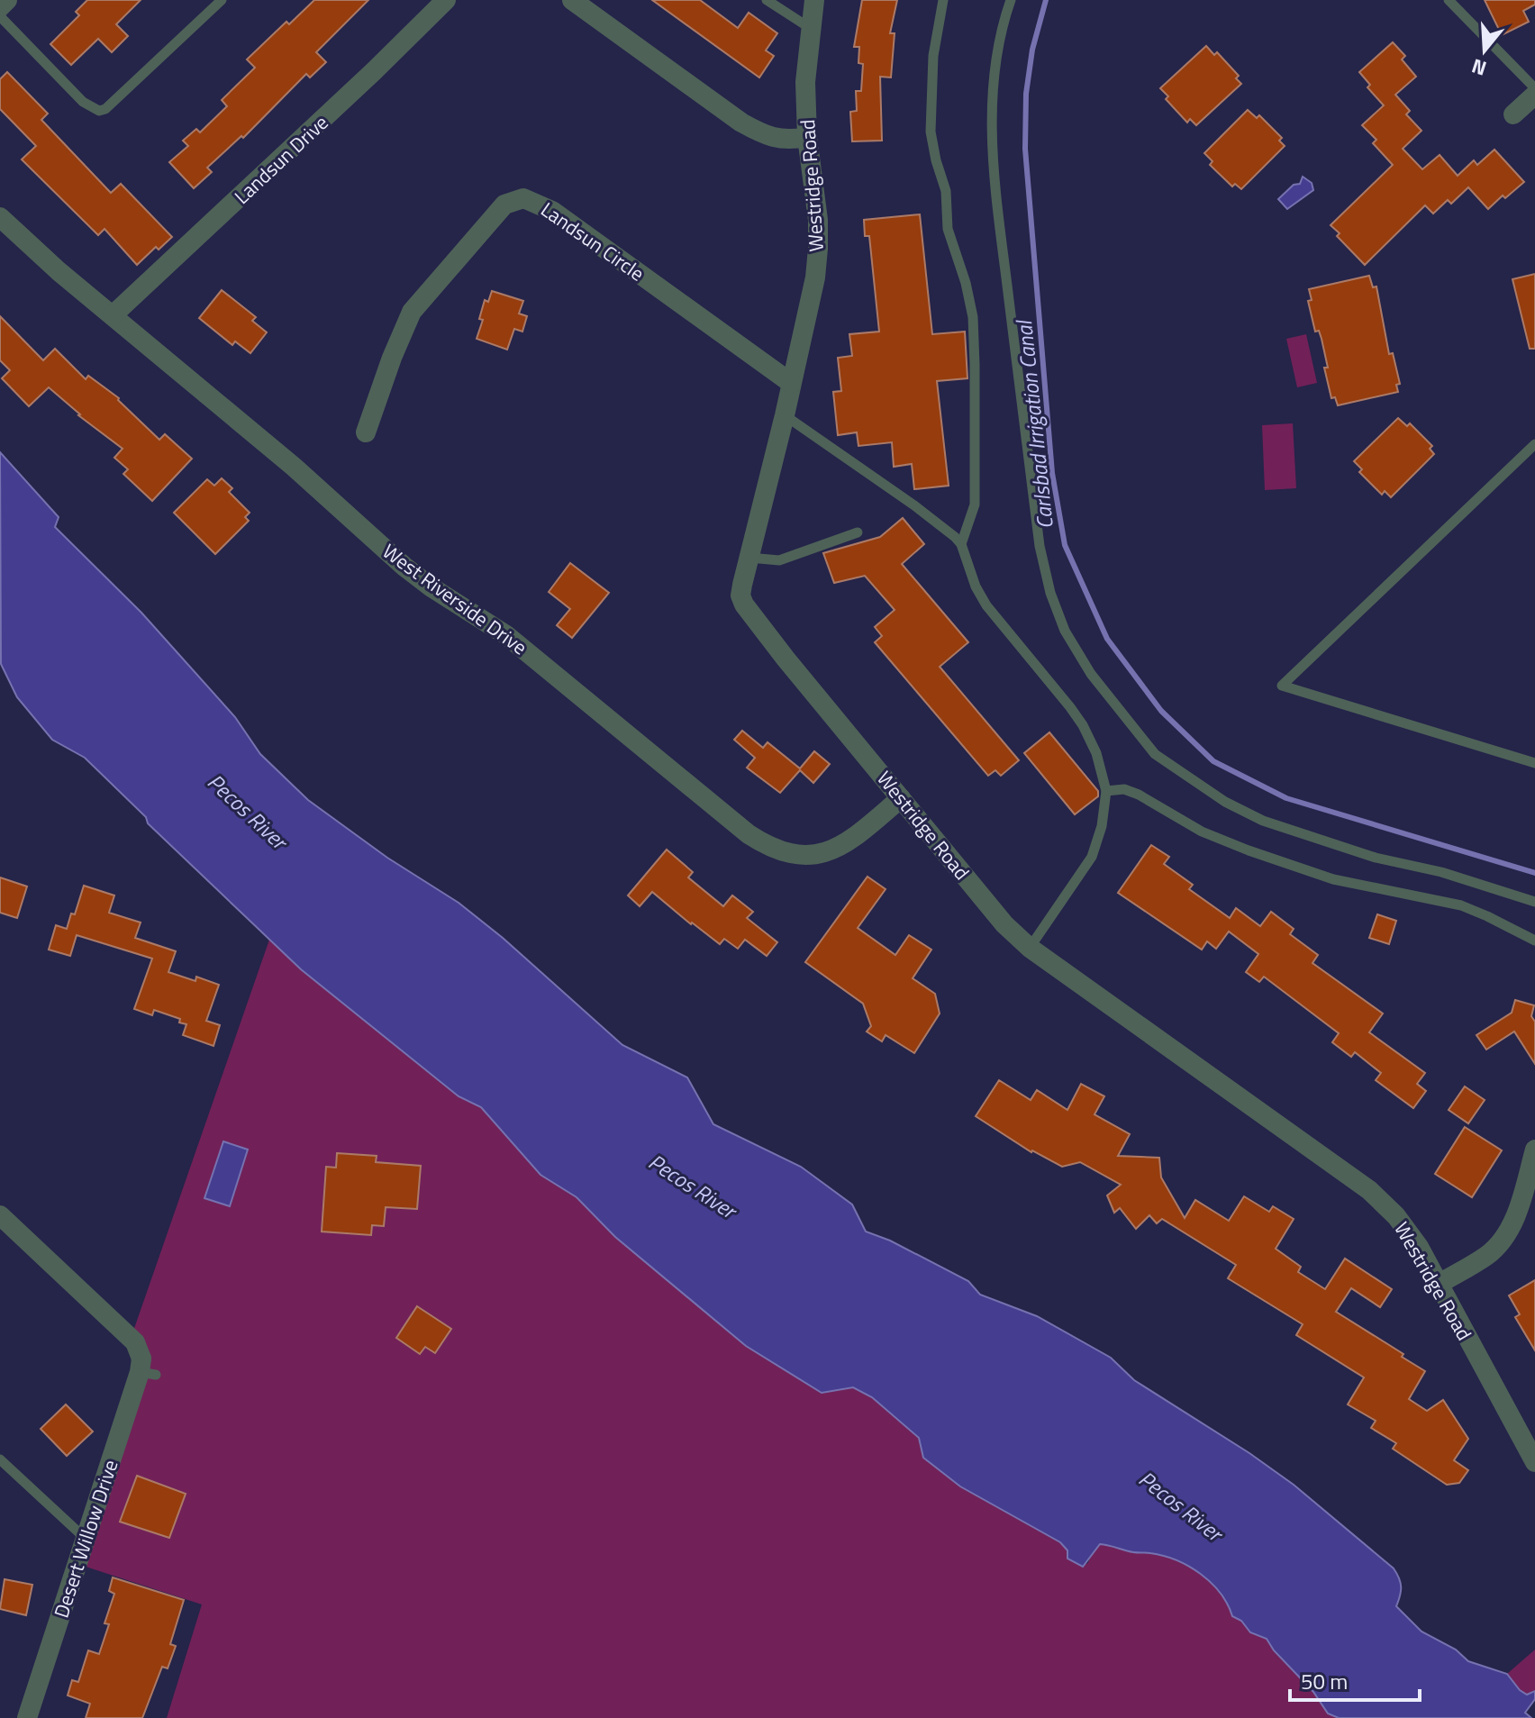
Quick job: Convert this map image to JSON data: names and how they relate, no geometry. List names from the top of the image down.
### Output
{
  "streets": {
    "street": [
      "Landsun Drive",
      "Westridge Road",
      "Landsun Circle",
      "West Riverside Drive",
      "Desert Willow Drive"
    ]
  },
  "crossings": [
    ["Landsun Drive", "West Riverside Drive"],
    ["Westridge Road", "Landsun Circle"],
    ["Westridge Road", "West Riverside Drive"]
  ],
  "water": ["Carlsbad Irrigation Canal", "Pecos River"],
  "scale_bar": "50 m",
  "north": "bottom"
}
